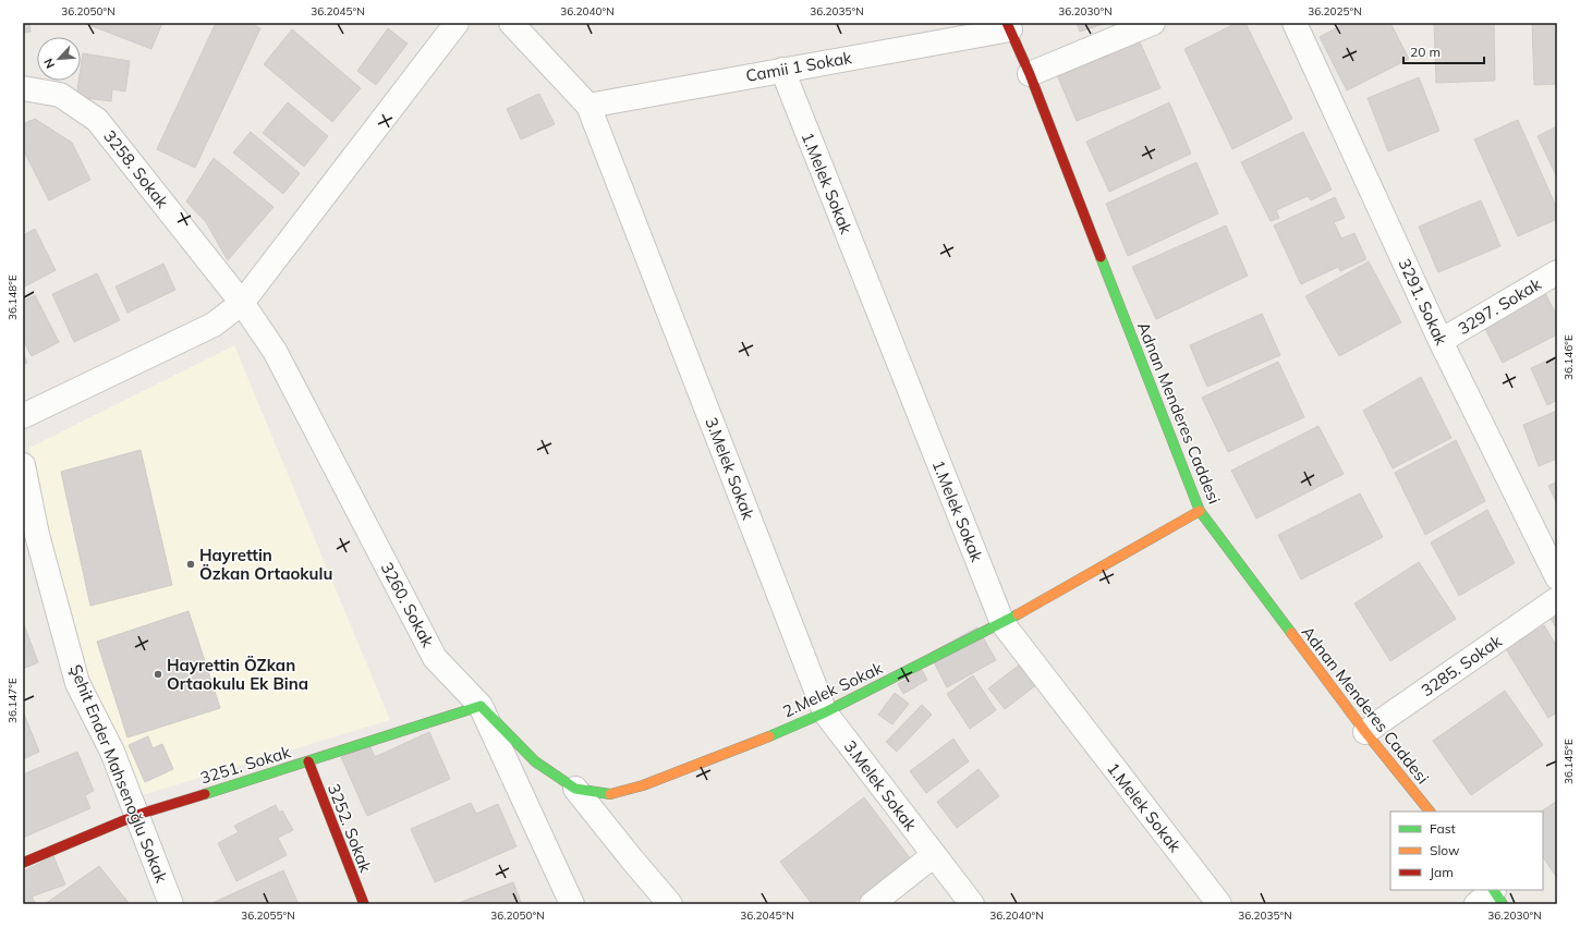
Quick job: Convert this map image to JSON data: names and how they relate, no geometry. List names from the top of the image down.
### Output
{
  "streets": {
    "street": [
      "Camii 1 Sokak",
      "3258. Sokak",
      "1.Melek Sokak",
      "3291. Sokak",
      "3297. Sokak",
      "Adnan Menderes Caddesi",
      "3.Melek Sokak",
      "3260. Sokak",
      "3285. Sokak",
      "2.Melek Sokak",
      "3251. Sokak",
      "Şehit Ender Mahsenoğlu Sokak",
      "3252. Sokak"
    ]
  },
  "crossings": [
    ["Camii 1 Sokak", "1.Melek Sokak"],
    ["Camii 1 Sokak", "Adnan Menderes Caddesi"],
    ["Camii 1 Sokak", "3.Melek Sokak"],
    ["3258. Sokak", "3260. Sokak"],
    ["1.Melek Sokak", "2.Melek Sokak"],
    ["3291. Sokak", "3297. Sokak"],
    ["Adnan Menderes Caddesi", "3285. Sokak"],
    ["Adnan Menderes Caddesi", "2.Melek Sokak"],
    ["3.Melek Sokak", "2.Melek Sokak"],
    ["3260. Sokak", "2.Melek Sokak"],
    ["3260. Sokak", "3251. Sokak"],
    ["2.Melek Sokak", "3251. Sokak"],
    ["3251. Sokak", "Şehit Ender Mahsenoğlu Sokak"],
    ["3251. Sokak", "3252. Sokak"]
  ],
  "places": ["Hayrettin Özkan Ortaokulu", "Hayrettin ÖZkan Ortaokulu Ek Bina"],
  "legend": ["Fast", "Slow", "Jam"],
  "scale_bar": "20 m",
  "north": "bottom left",
  "coordinates": [
    "36.2050°N",
    "36.2045°N",
    "36.2040°N",
    "36.2035°N",
    "36.2030°N",
    "36.2025°N",
    "36.148°E",
    "36.146°E",
    "36.147°E",
    "36.145°E",
    "36.2055°N"
  ]
}
